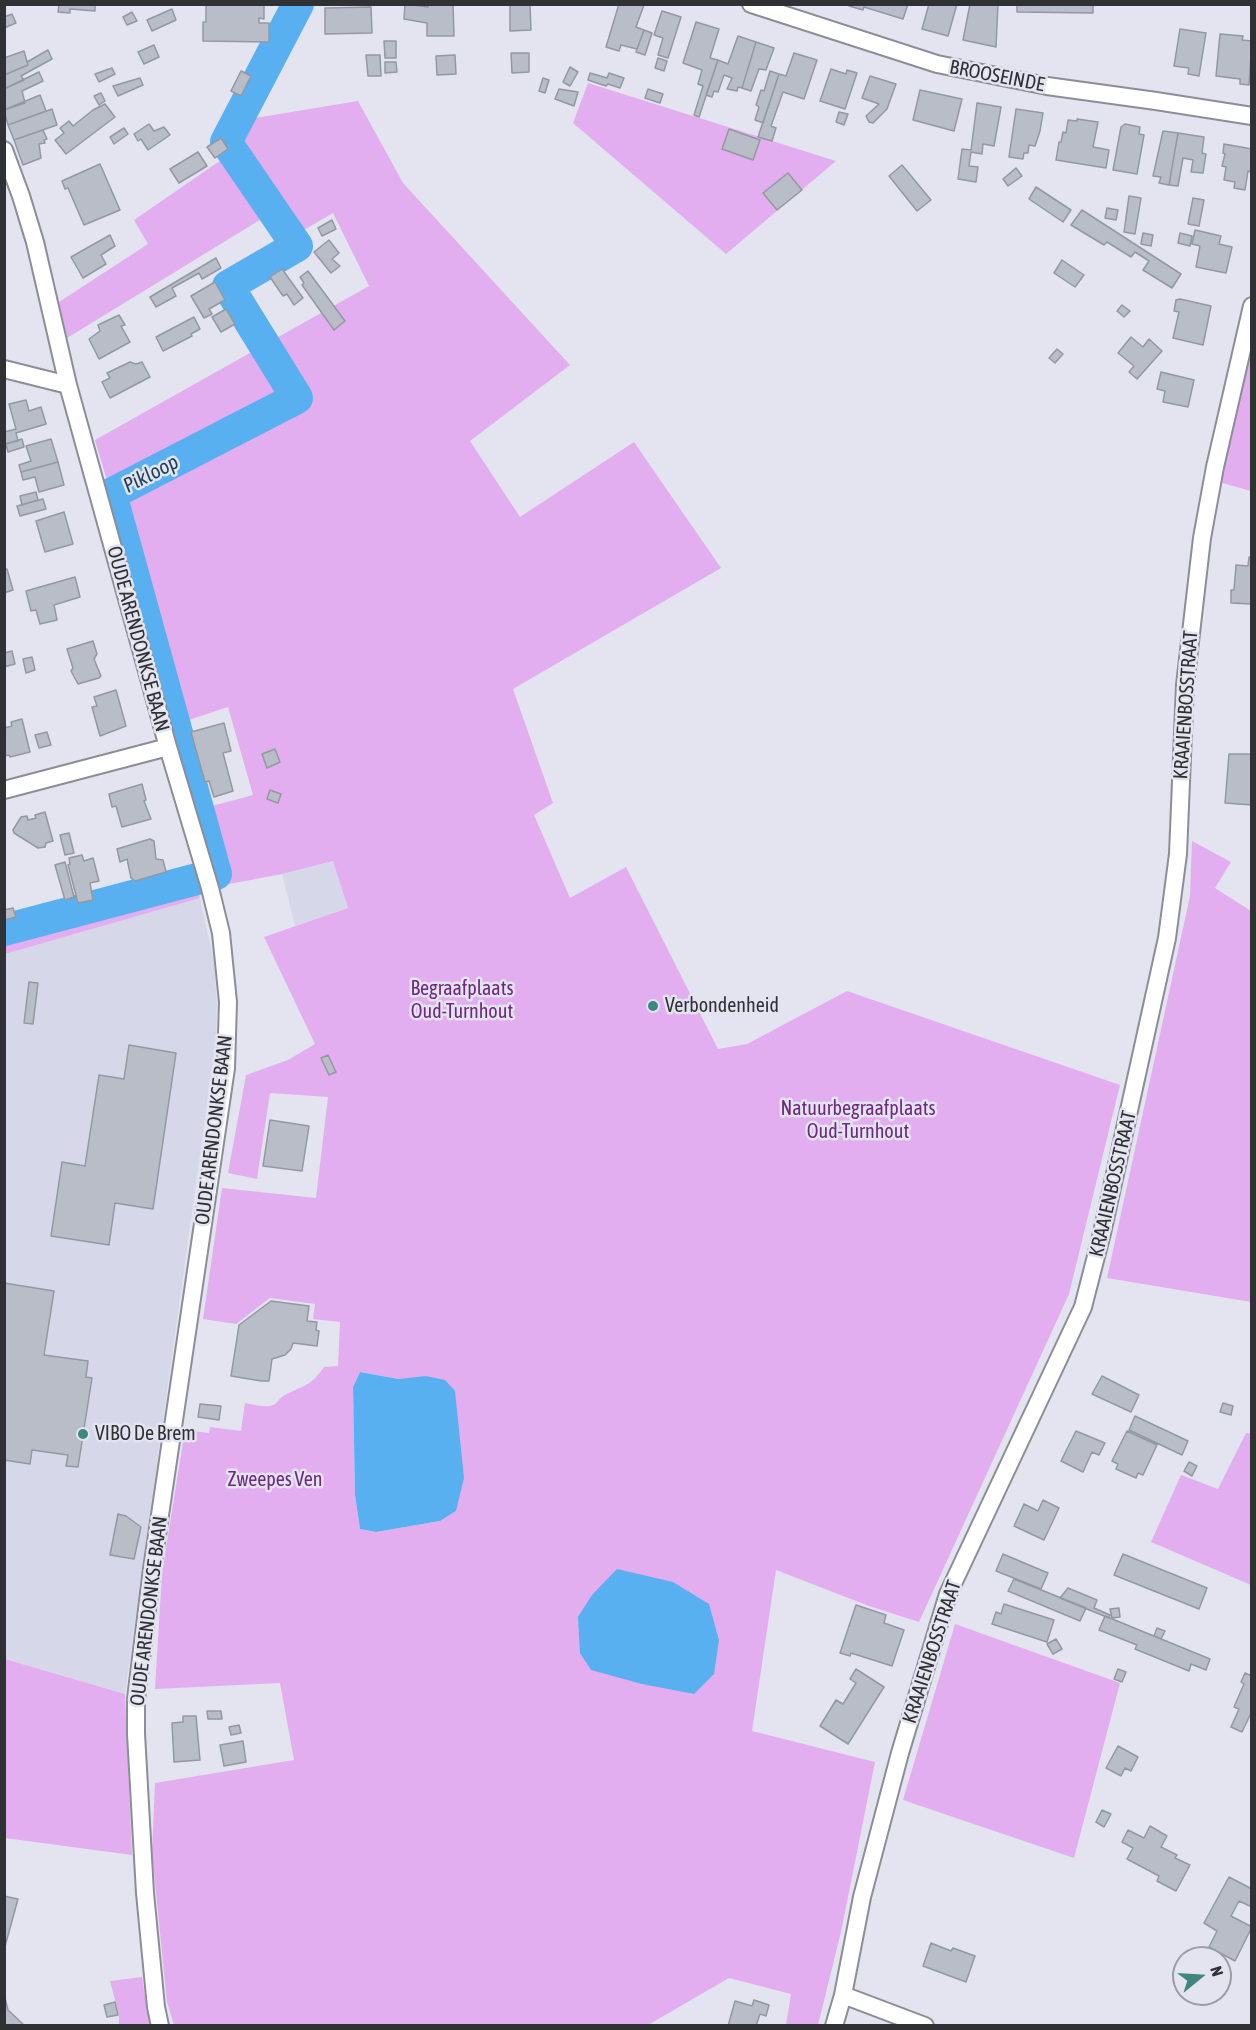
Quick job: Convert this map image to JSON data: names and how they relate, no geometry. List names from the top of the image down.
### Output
{
  "streets": {
    "street": ["BROOSEINDE", "OUDE ARENDONKSE BAAN", "KRAAIENBOSSTRAAT"]
  },
  "water": ["Pikloop"],
  "parks": ["Begraafplaats Oud-Turnhout", "Natuurbegraafplaats Oud-Turnhout", "Zweepes Ven"],
  "places": ["Verbondenheid", "VIBO De Brem"],
  "north": "right"
}
